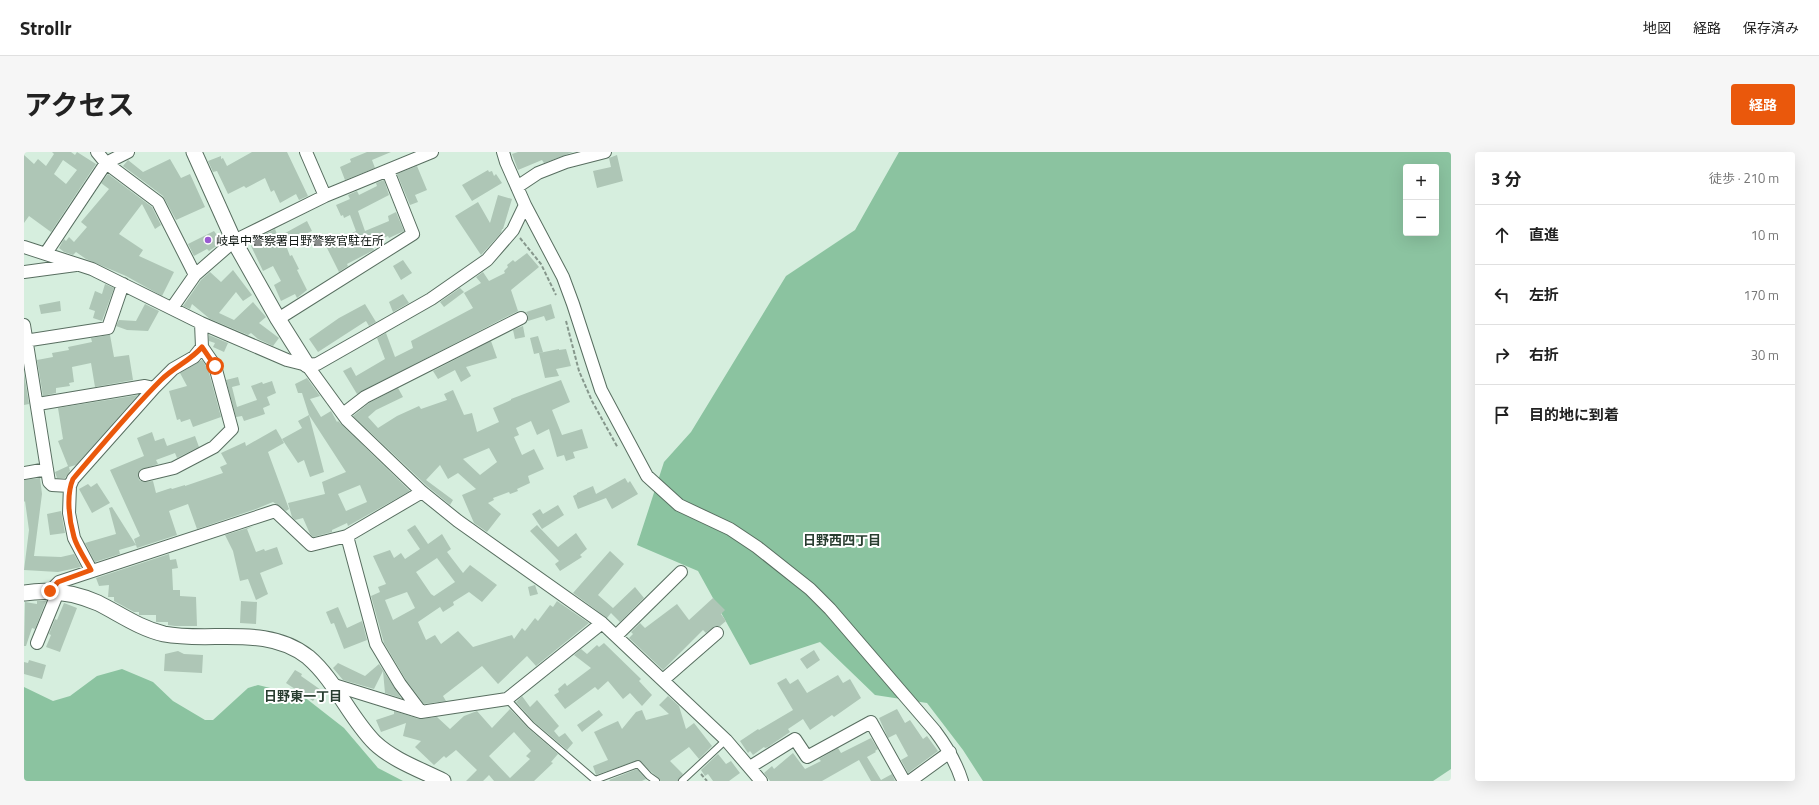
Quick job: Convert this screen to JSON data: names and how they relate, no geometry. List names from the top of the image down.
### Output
{
  "districts": ["日野西四丁目", "日野東一丁目"],
  "places": ["岐阜中警察署日野警察官駐在所"],
  "page": {
    "header": "Strollr",
    "nav": ["地図", "経路", "保存済み"],
    "title": "アクセス",
    "buttons": "経路",
    "heading": ["3 分", "徒歩 · 210 m"],
    "map_buttons": ["+", "−"],
    "list": [
      ["直進", "10 m"],
      ["左折", "170 m"],
      ["右折", "30 m"],
      "目的地に到着"
    ]
  }
}
